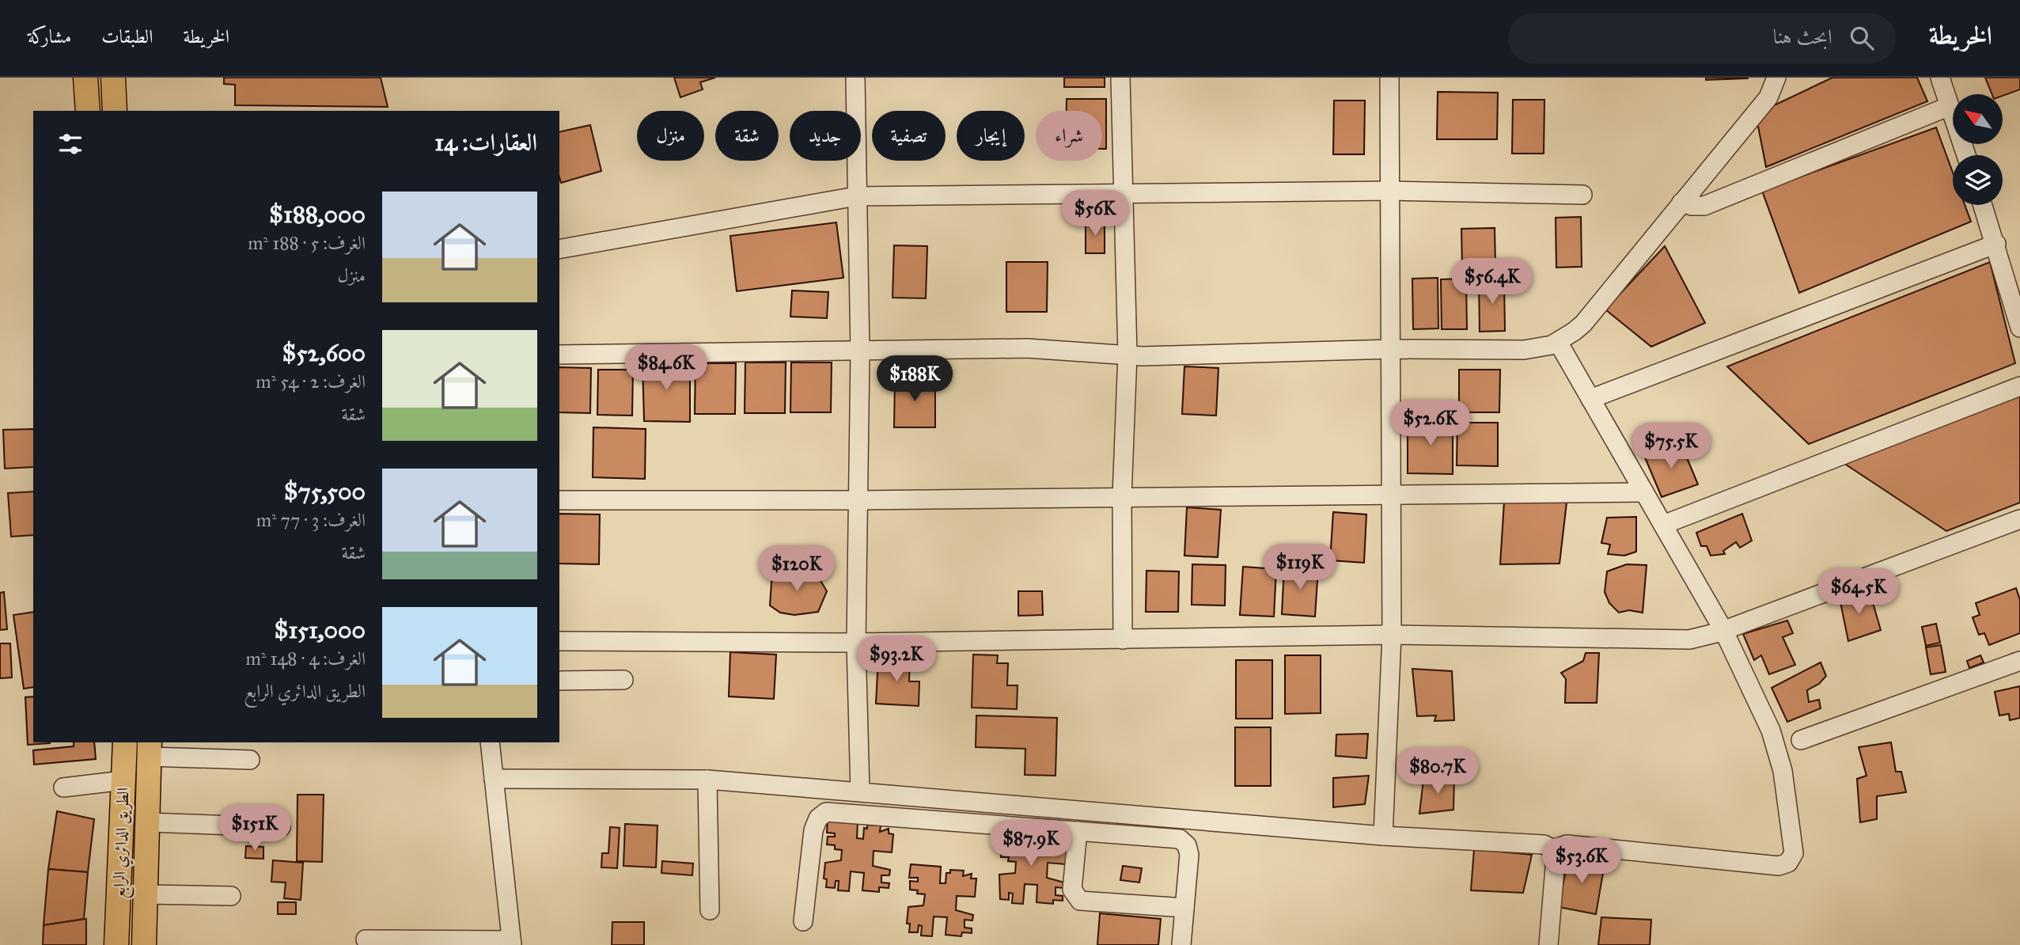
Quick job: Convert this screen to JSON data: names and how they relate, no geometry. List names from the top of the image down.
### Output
{
  "streets": {
    "main road": ["الطريق الدائري الرابع"]
  },
  "north": "top left",
  "page": {
    "header": "الخريطة",
    "search": "ابحث هنا",
    "nav": ["الخريطة", "الطبقات", "مشاركة"],
    "chip": [
      "شراء",
      "إيجار",
      "تصفية",
      "جديد",
      "شقة",
      "منزل"
    ],
    "heading": "العقارات: 14",
    "list": [
      {
        "name": "$188,000",
        "note": "الغرف: 5 · 188 m² · منزل"
      },
      {
        "name": "$52,600",
        "note": "الغرف: 2 · 54 m² · شقة"
      },
      {
        "name": "$75,500",
        "note": "الغرف: 3 · 77 m² · شقة"
      },
      {
        "name": "$151,000",
        "note": "الغرف: 4 · 148 m² · الطريق الدائري الرابع"
      }
    ],
    "price": [
      "$56K",
      "$56.4K",
      "$84.6K",
      "$188K",
      "$52.6K",
      "$75.5K",
      "$119K",
      "$120K",
      "$64.5K",
      "$93.2K",
      "$80.7K",
      "$151K",
      "$87.9K",
      "$53.6K"
    ]
  }
}
